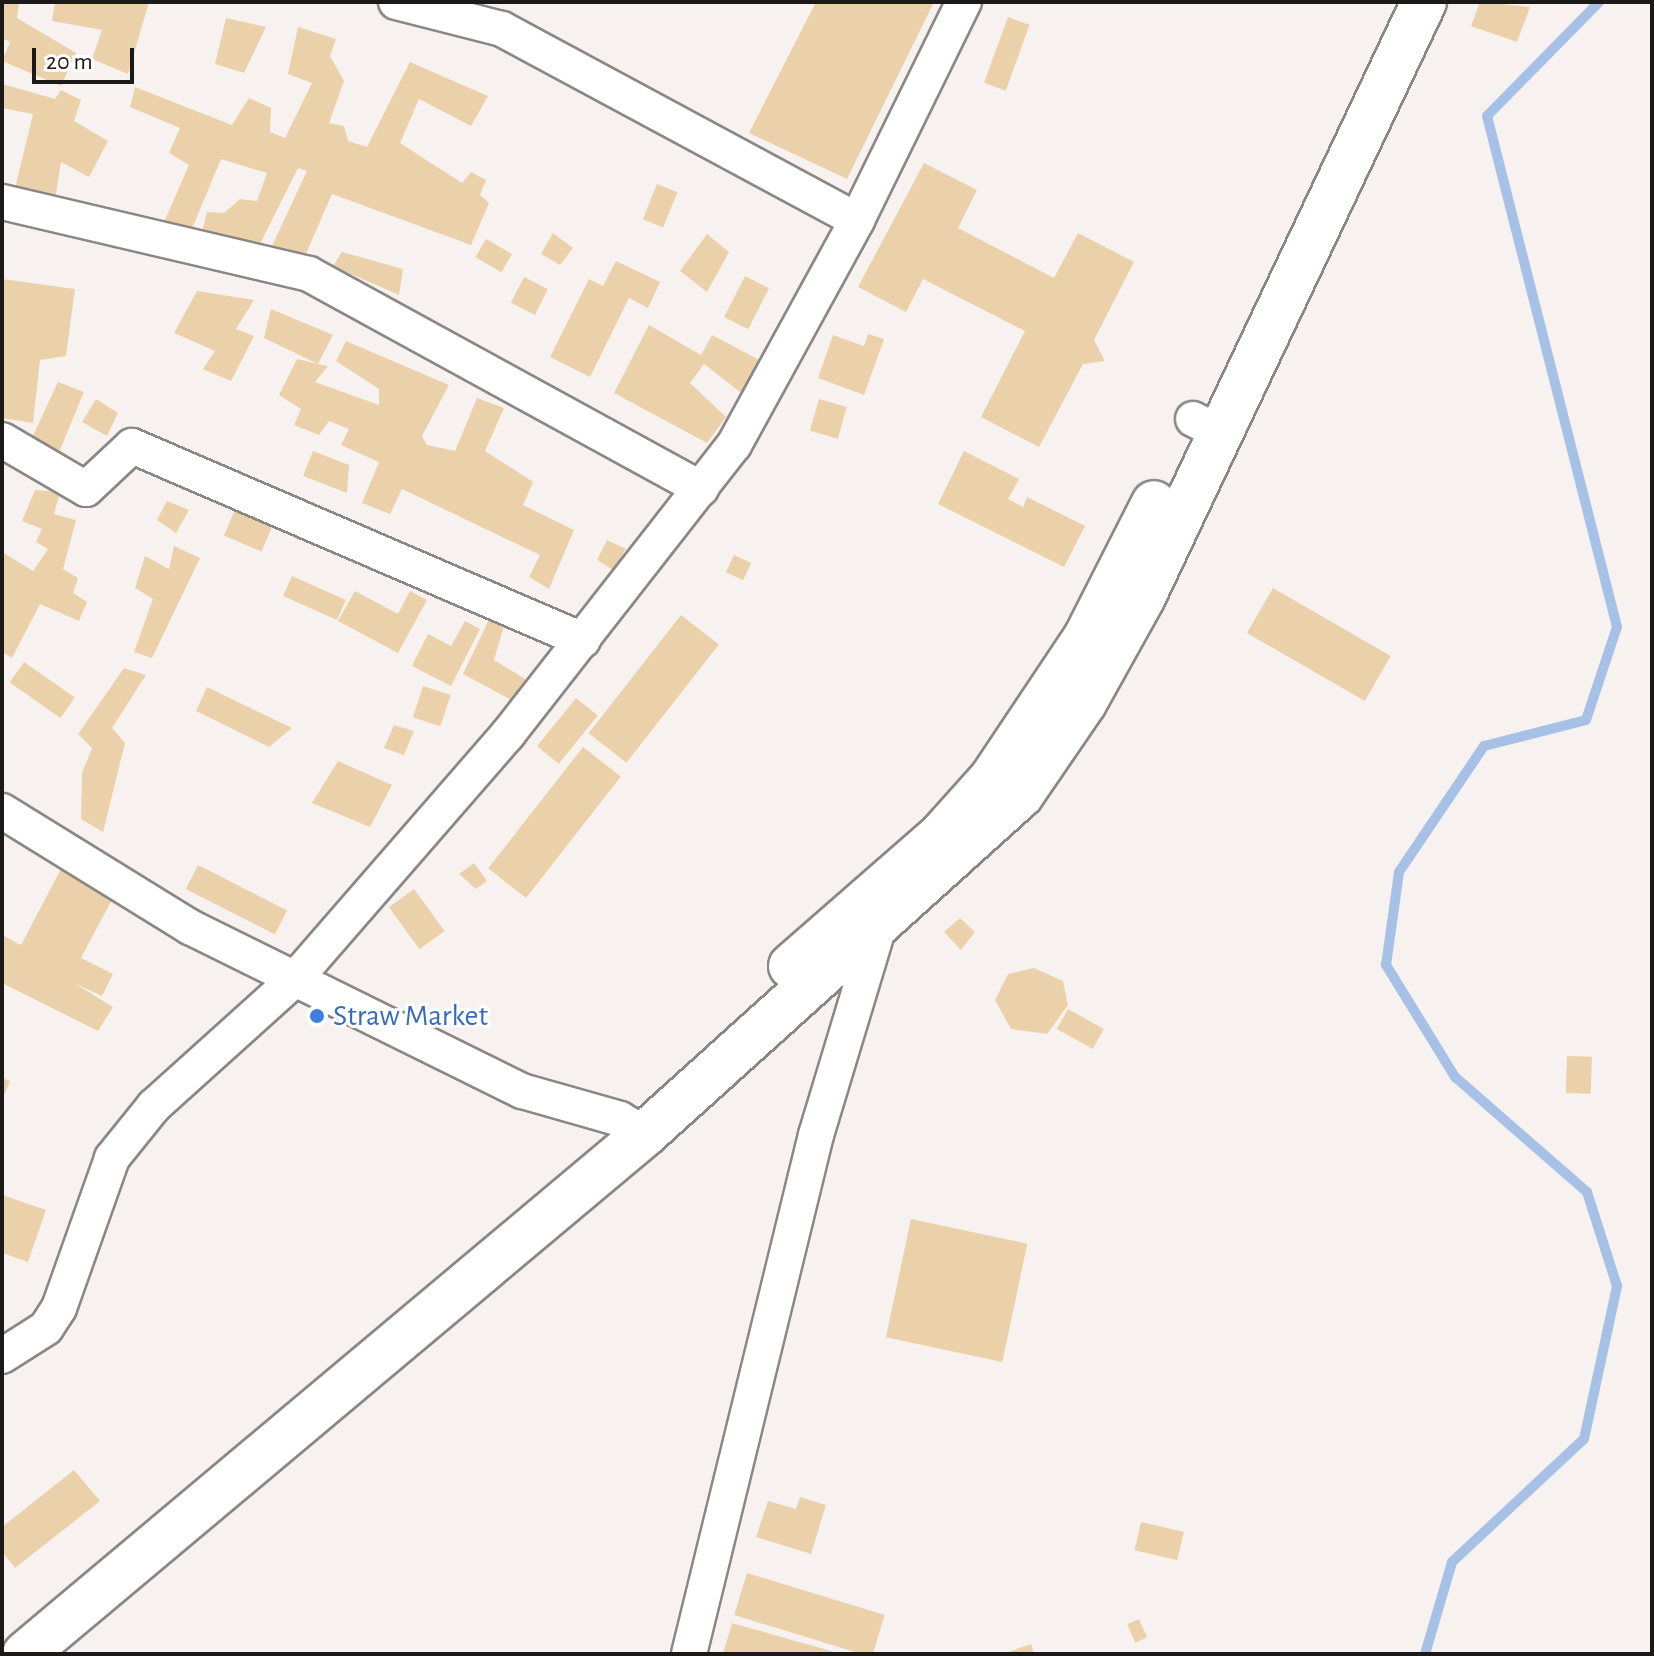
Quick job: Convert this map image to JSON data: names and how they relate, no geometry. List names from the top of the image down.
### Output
{
  "places": ["Straw Market"],
  "scale_bar": "20 m"
}
